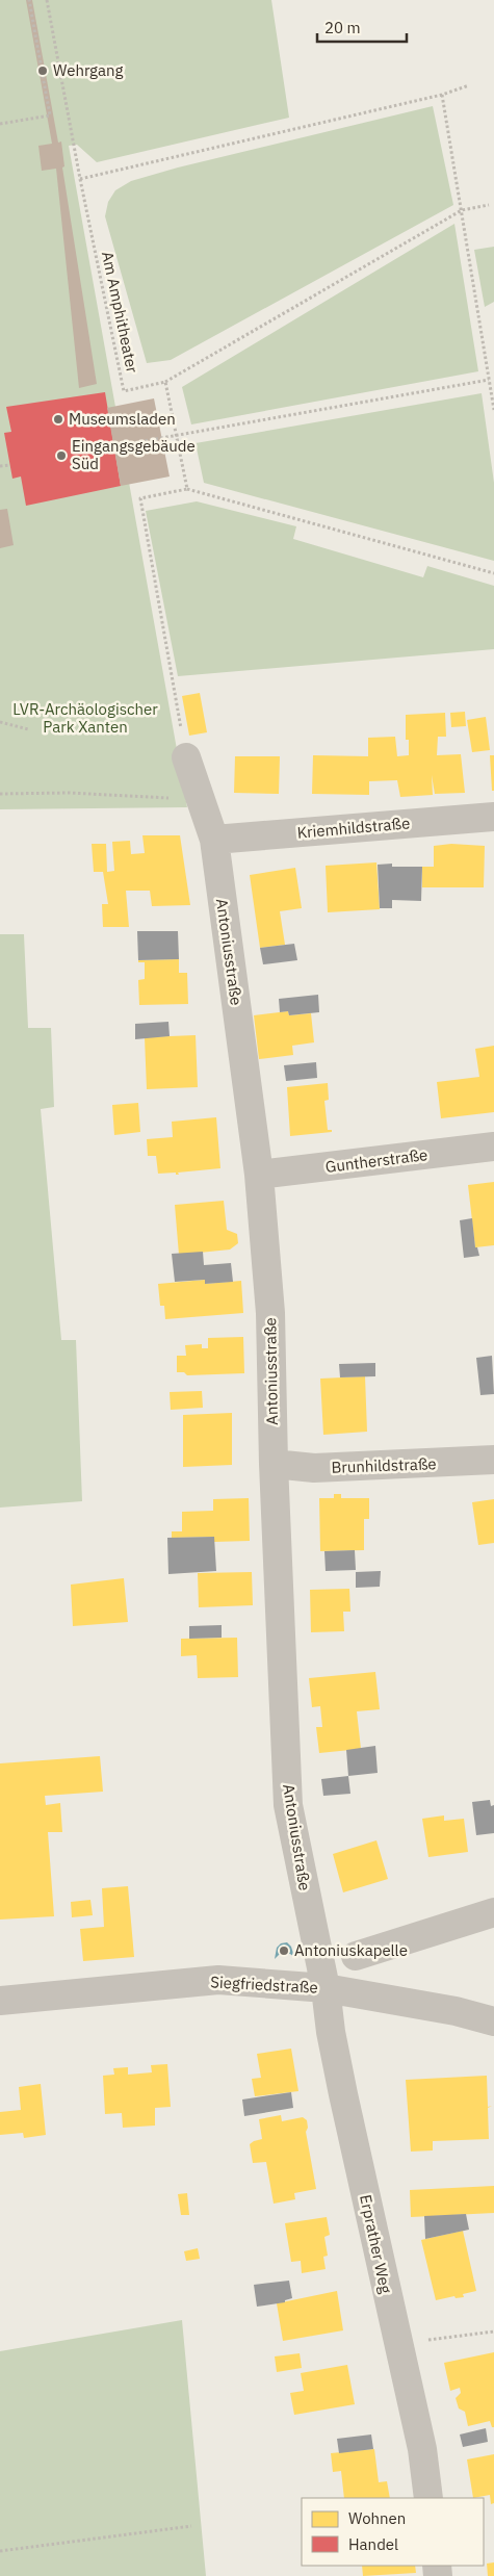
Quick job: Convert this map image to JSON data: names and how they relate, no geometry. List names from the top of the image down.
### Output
{
  "streets": {
    "street": [
      "Kriemhildstraße",
      "Antoniusstraße",
      "Guntherstraße",
      "Brunhildstraße",
      "Siegfriedstraße",
      "Erprather Weg"
    ],
    "path": ["Am Amphitheater"]
  },
  "crossings": [
    ["Kriemhildstraße", "Antoniusstraße"],
    ["Antoniusstraße", "Guntherstraße"],
    ["Antoniusstraße", "Brunhildstraße"],
    ["Antoniusstraße", "Siegfriedstraße"],
    ["Antoniusstraße", "Erprather Weg"],
    ["Siegfriedstraße", "Erprather Weg"]
  ],
  "parks": ["LVR-Archäologischer Park Xanten"],
  "places": [
    "Wehrgang",
    "Museumsladen",
    "Eingangsgebäude Süd",
    "Antoniuskapelle"
  ],
  "legend": ["Wohnen", "Handel"],
  "scale_bar": "20 m"
}
